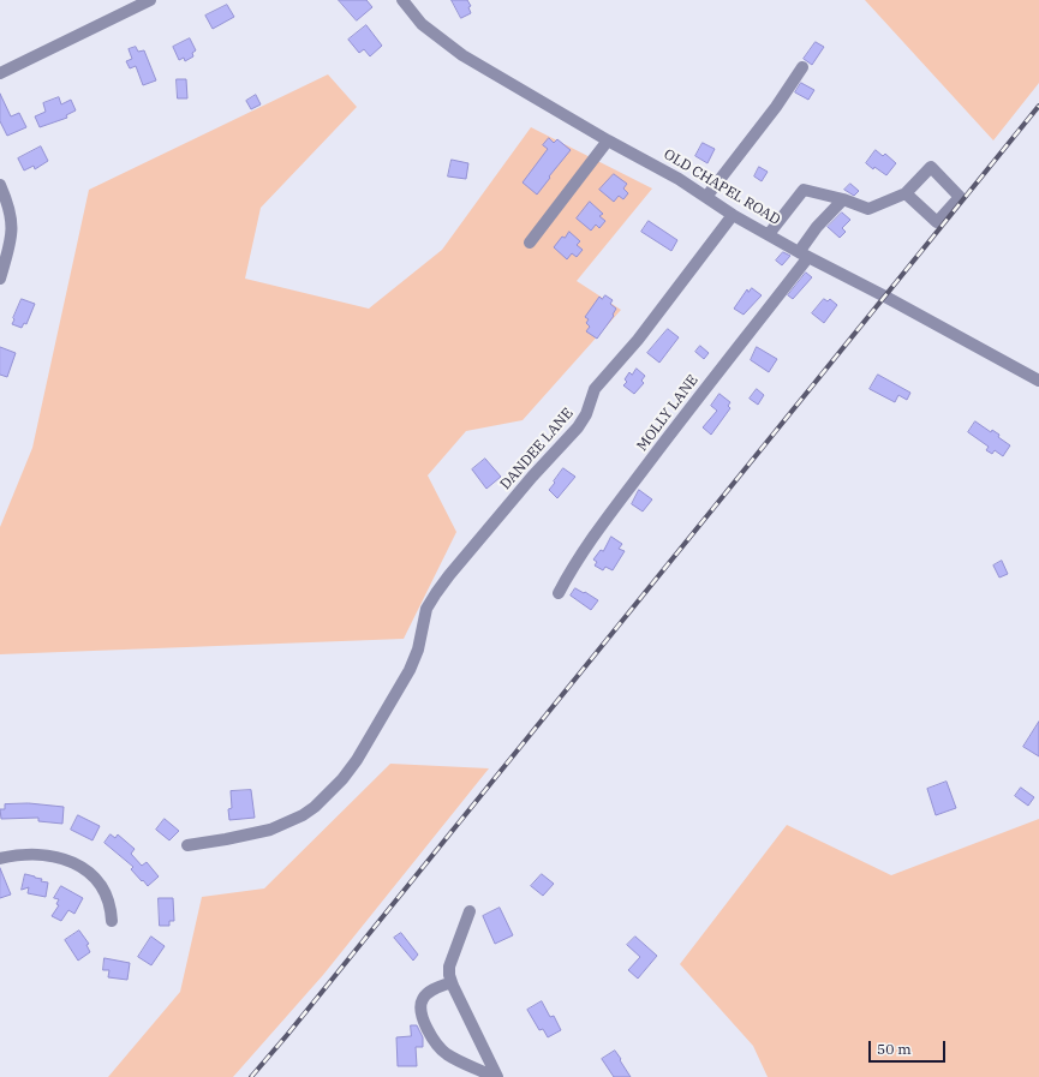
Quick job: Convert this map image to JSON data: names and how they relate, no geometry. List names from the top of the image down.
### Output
{
  "streets": {
    "street": ["OLD CHAPEL ROAD", "MOLLY LANE", "DANDEE LANE"]
  },
  "crossings": [
    ["OLD CHAPEL ROAD", "MOLLY LANE"],
    ["OLD CHAPEL ROAD", "DANDEE LANE"]
  ],
  "scale_bar": "50 m"
}
